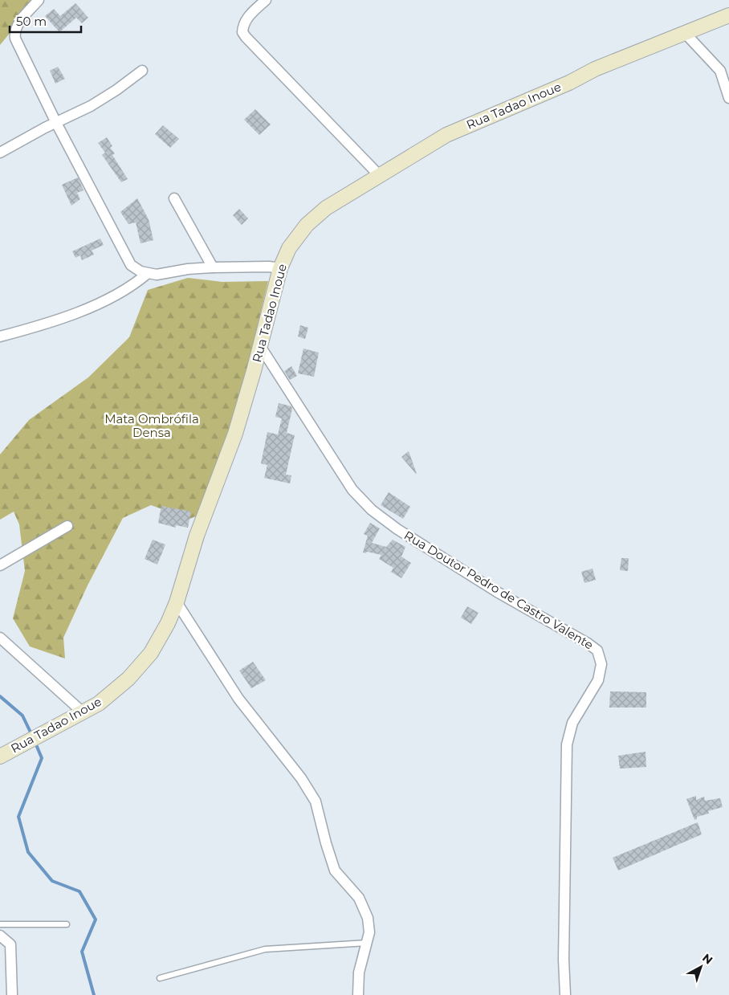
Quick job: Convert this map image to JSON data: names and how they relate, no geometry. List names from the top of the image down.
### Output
{
  "streets": {
    "street": ["Rua Tadao Inoue", "Rua Doutor Pedro de Castro Valente"]
  },
  "crossings": [
    ["Rua Tadao Inoue", "Rua Doutor Pedro de Castro Valente"]
  ],
  "parks": ["Mata Ombrófila Densa"],
  "scale_bar": "50 m",
  "north": "top right"
}
